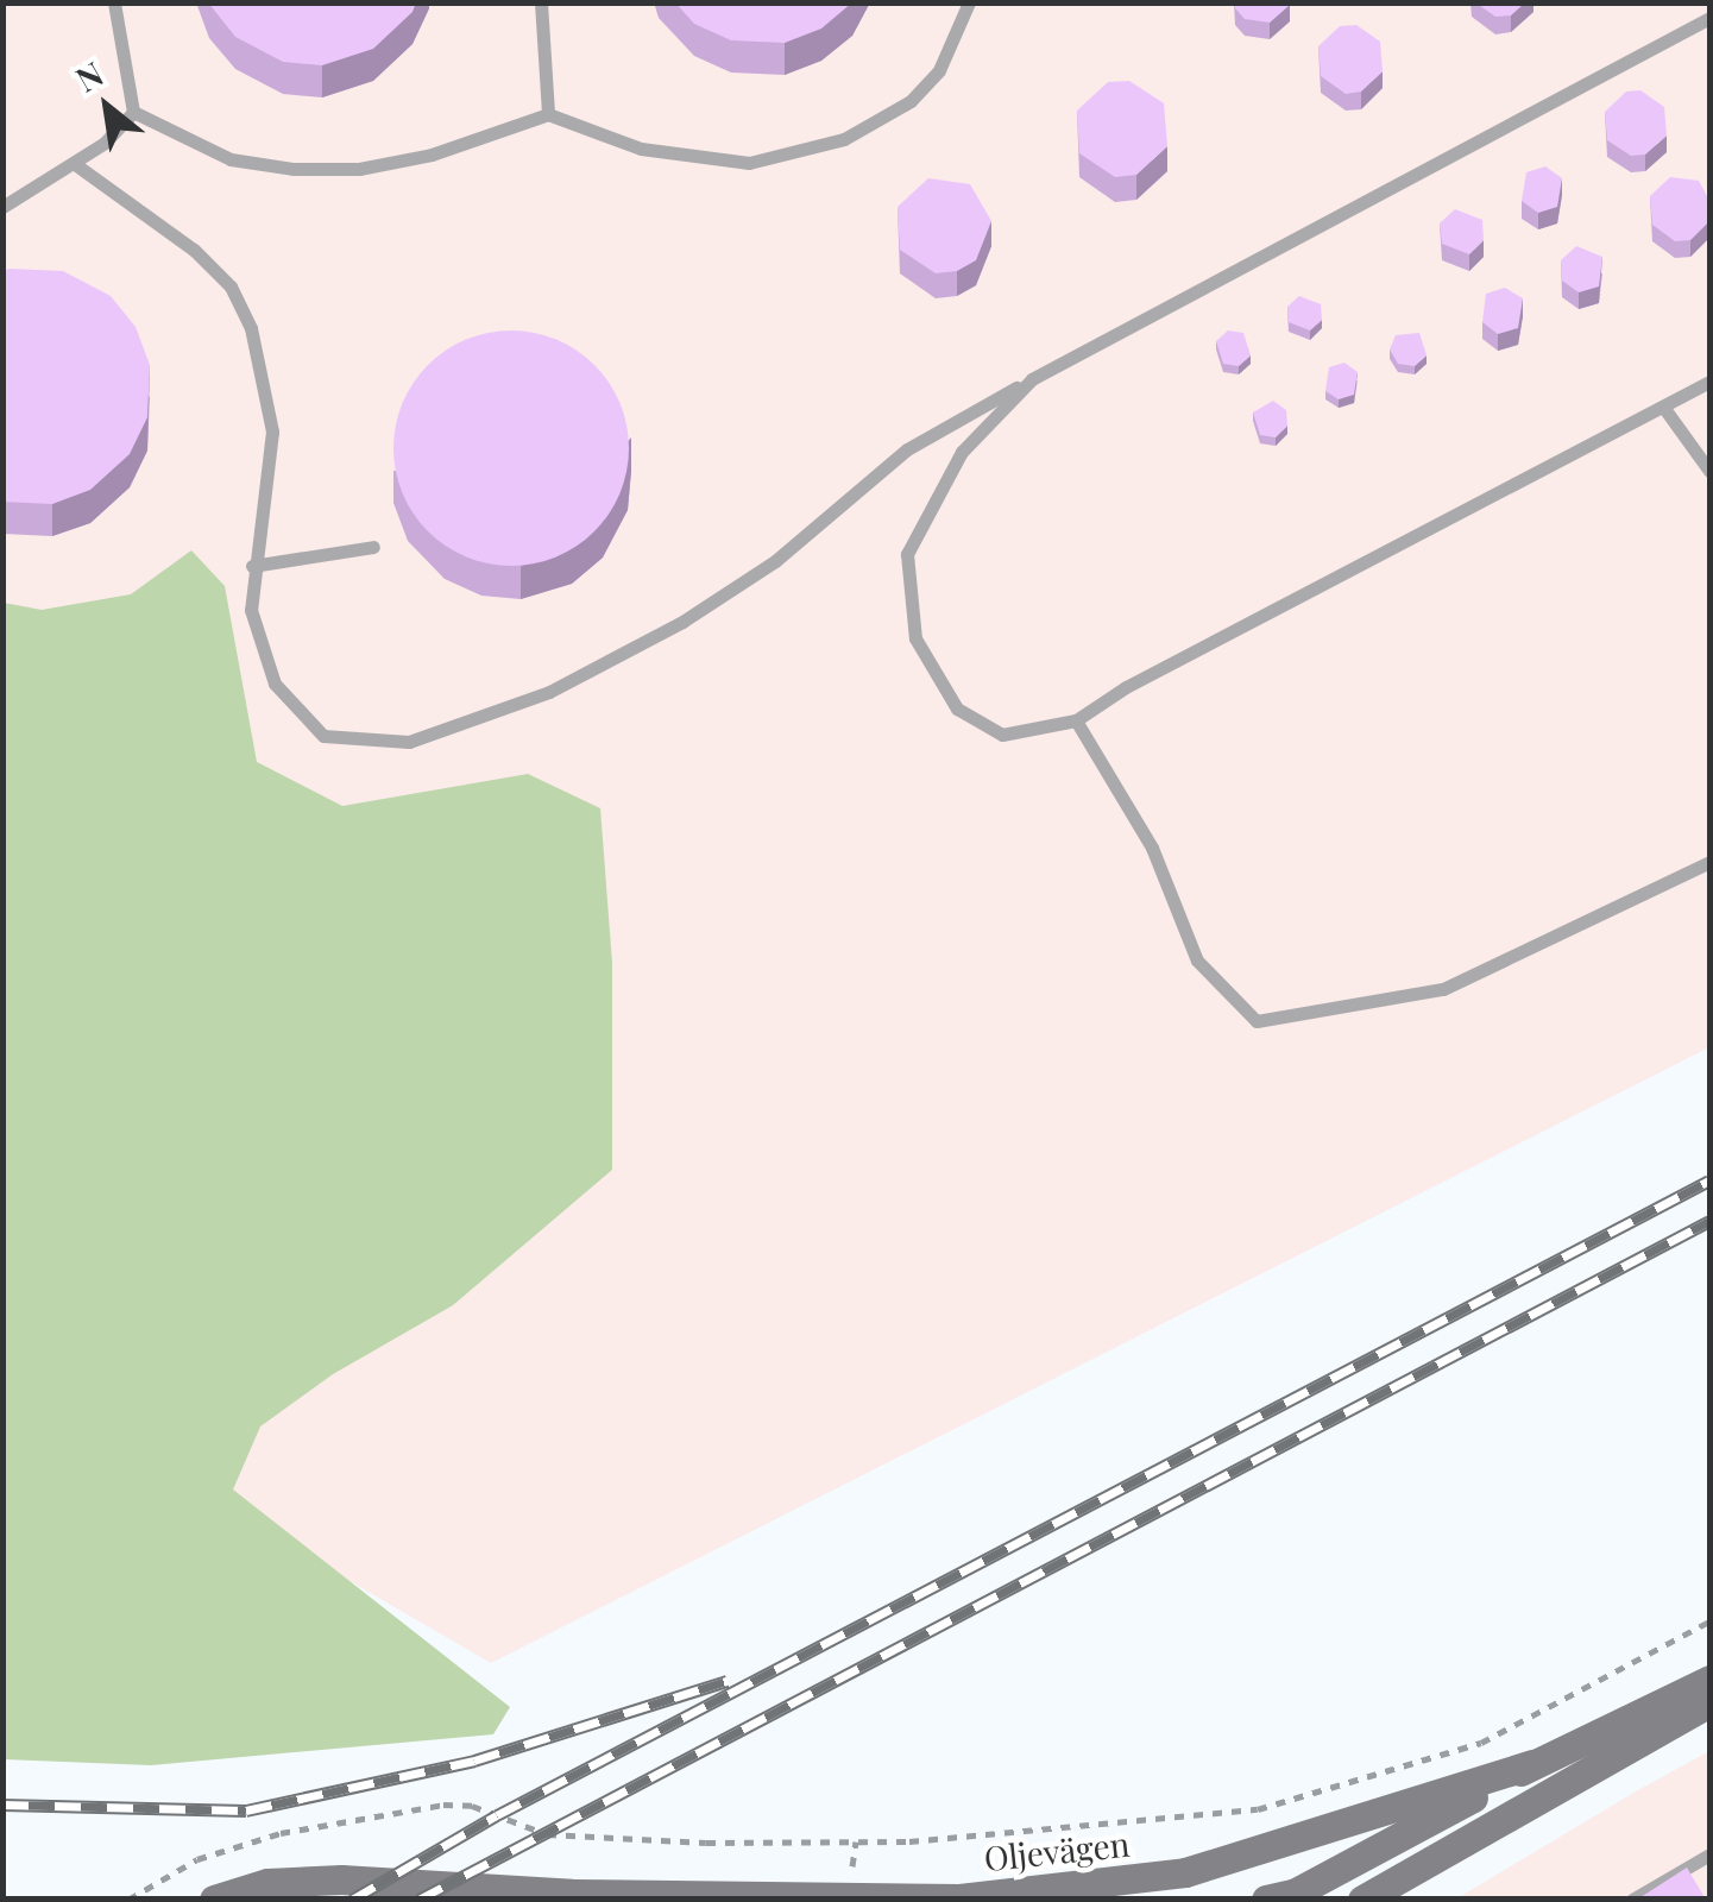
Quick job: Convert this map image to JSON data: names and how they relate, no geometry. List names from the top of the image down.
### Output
{
  "streets": {
    "street": ["Oljevägen"]
  },
  "north": "top left"
}
